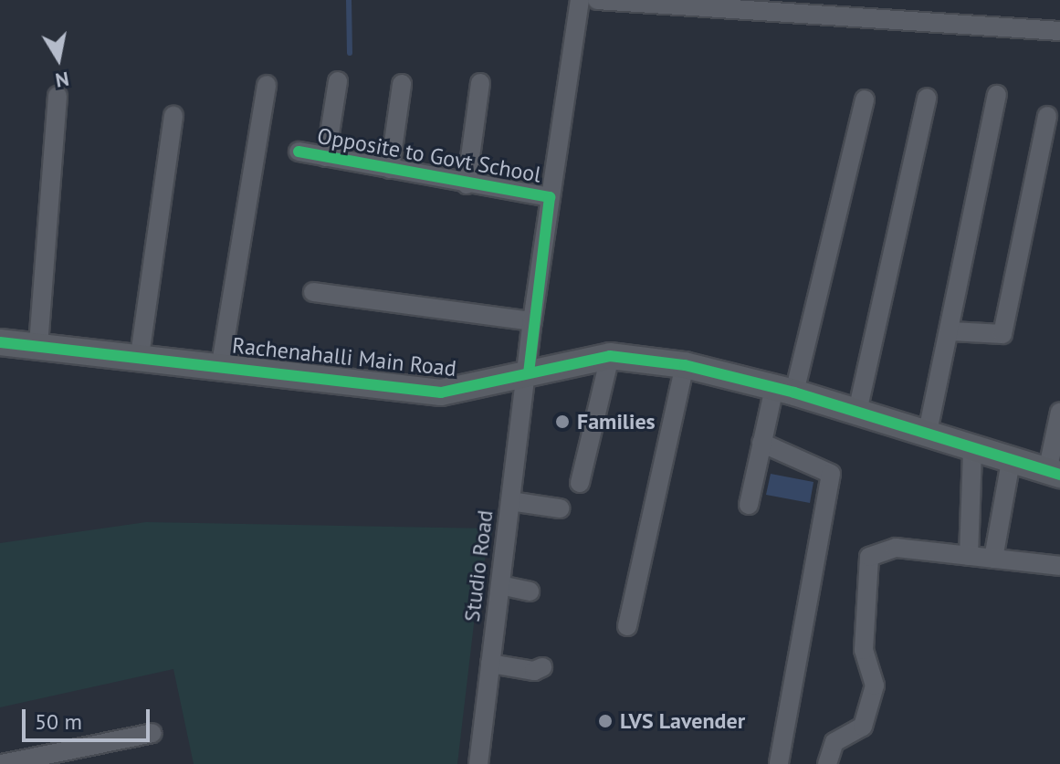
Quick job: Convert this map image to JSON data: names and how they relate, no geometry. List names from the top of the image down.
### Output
{
  "streets": {
    "street": ["Opposite to Govt School", "Rachenahalli Main Road", "Studio Road"]
  },
  "crossings": [
    ["Opposite to Govt School", "Rachenahalli Main Road"],
    ["Opposite to Govt School", "Studio Road"],
    ["Rachenahalli Main Road", "Studio Road"]
  ],
  "places": ["Families", "LVS Lavender"],
  "scale_bar": "50 m",
  "north": "bottom"
}
